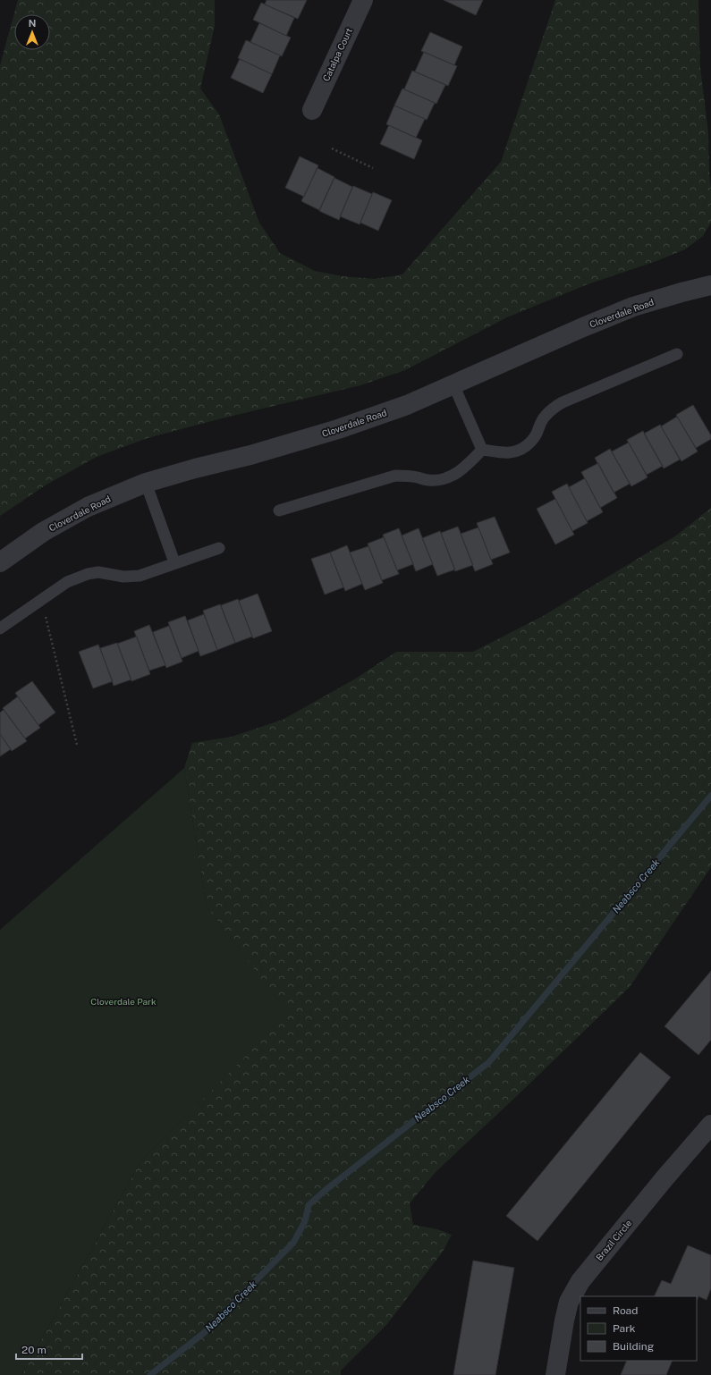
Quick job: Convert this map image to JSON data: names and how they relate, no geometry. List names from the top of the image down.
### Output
{
  "streets": {
    "street": ["Catalpa Court", "Cloverdale Road", "Brazil Circle"]
  },
  "water": ["Neabsco Creek"],
  "parks": ["Cloverdale Park"],
  "legend": ["Road", "Park", "Building"],
  "scale_bar": "20 m",
  "north": "top"
}
